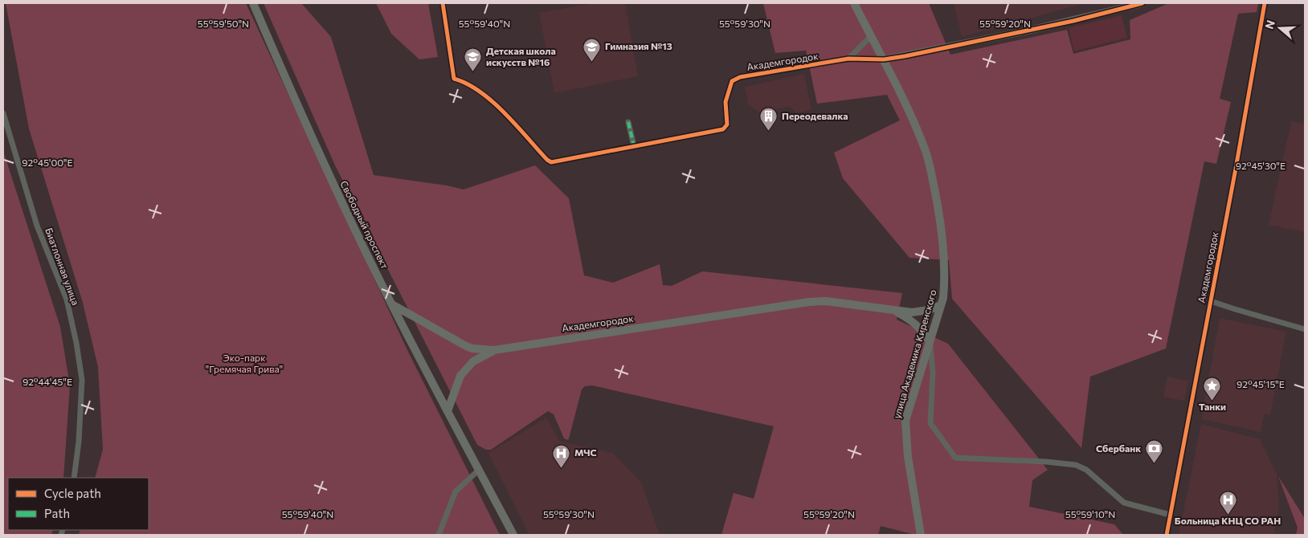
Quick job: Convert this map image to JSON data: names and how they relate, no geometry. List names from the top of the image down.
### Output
{
  "streets": {
    "main road": ["Академгородок", "Свободный проспект", "улица Академика Киренского"],
    "street": ["Биатлонная улица"]
  },
  "crossings": [
    ["Академгородок", "улица Академика Киренского"]
  ],
  "parks": ["Эко-парк \"Гремячая Грива\""],
  "places": {
    "school or university": ["Гимназия №13", "Детская школа искусств №16"],
    "building": ["Переодевалка"],
    "place": ["Танки"],
    "bank": ["Сбербанк"],
    "hospital": ["МЧС", "Больница КНЦ СО РАН"]
  },
  "legend": ["Cycle path", "Path"],
  "north": "left",
  "coordinates": [
    "55°59'50\"N",
    "55°59'40\"N",
    "55°59'30\"N",
    "55°59'20\"N",
    "92°45'00\"E",
    "92°45'30\"E",
    "92°44'45\"E",
    "92°45'15\"E",
    "55°59'10\"N"
  ]
}
